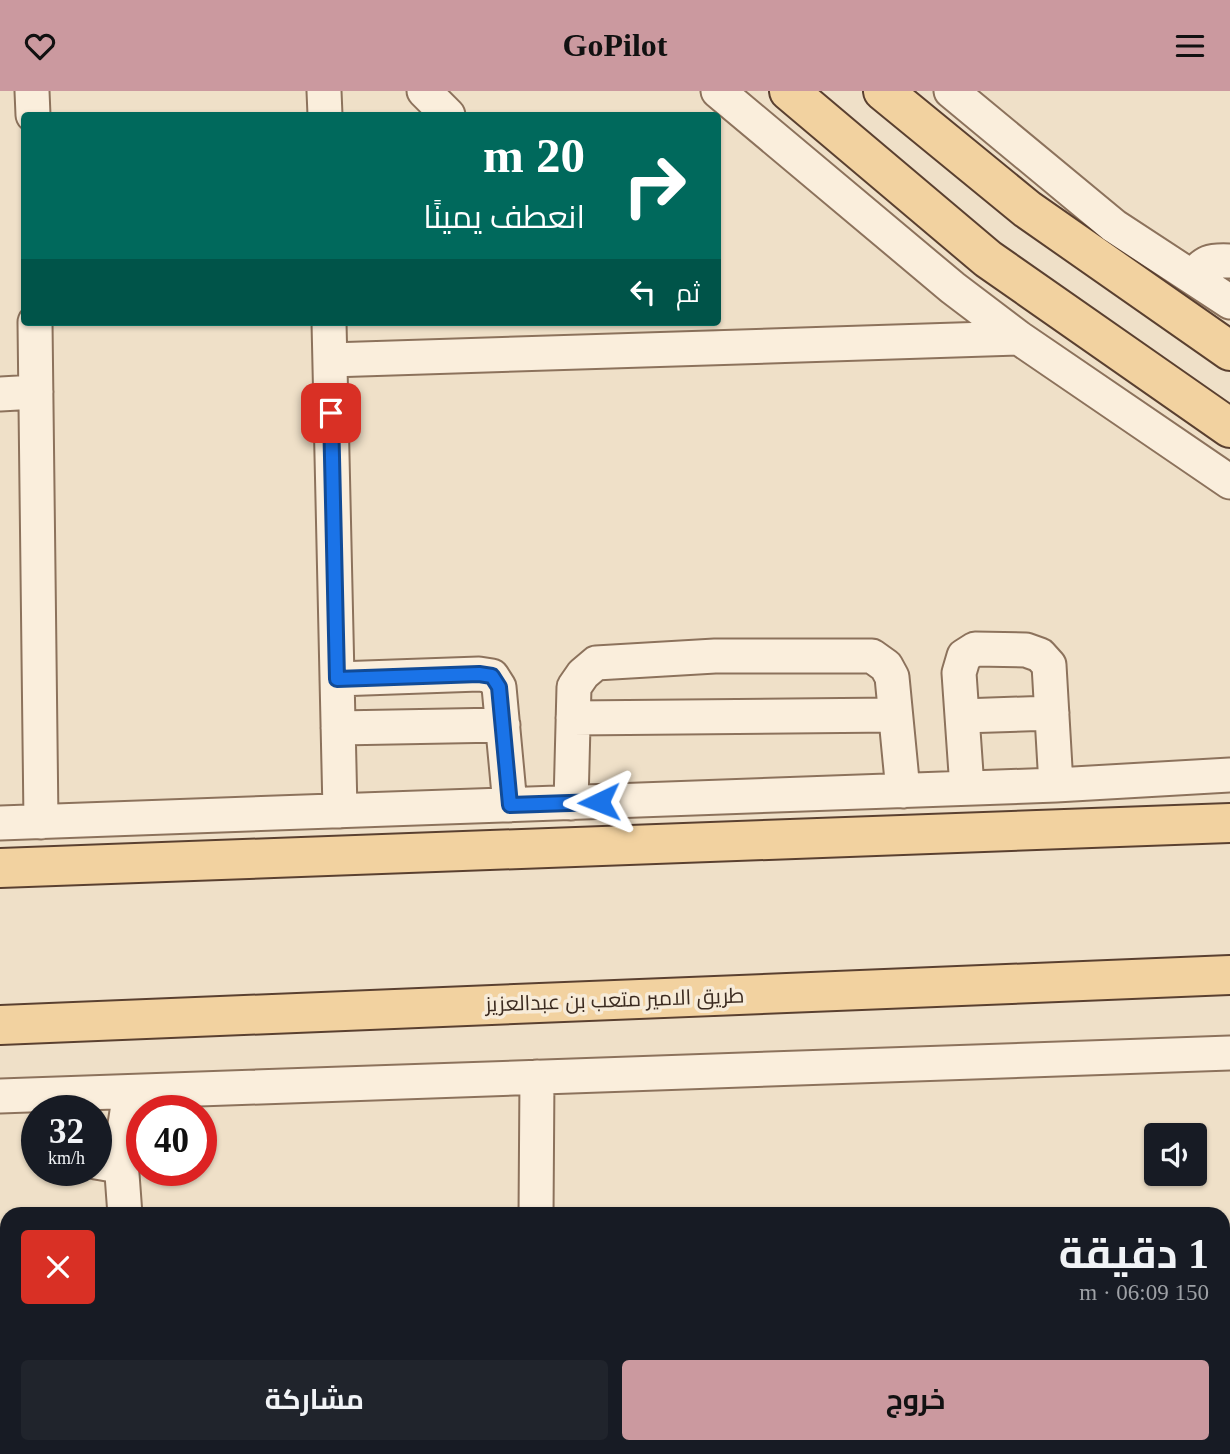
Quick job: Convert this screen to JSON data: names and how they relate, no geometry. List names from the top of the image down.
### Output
{
  "streets": {
    "main road": ["طريق الامير متعب بن عبدالعزيز"]
  },
  "page": {
    "header": "GoPilot",
    "turn": ["20 m", "انعطف يمينًا"],
    "then": "ثم",
    "speed": "32 km/h",
    "limit": "40",
    "heading": ["1 دقيقة", "150 m · 06:09"],
    "buttons": ["خروج", "مشاركة"]
  }
}
